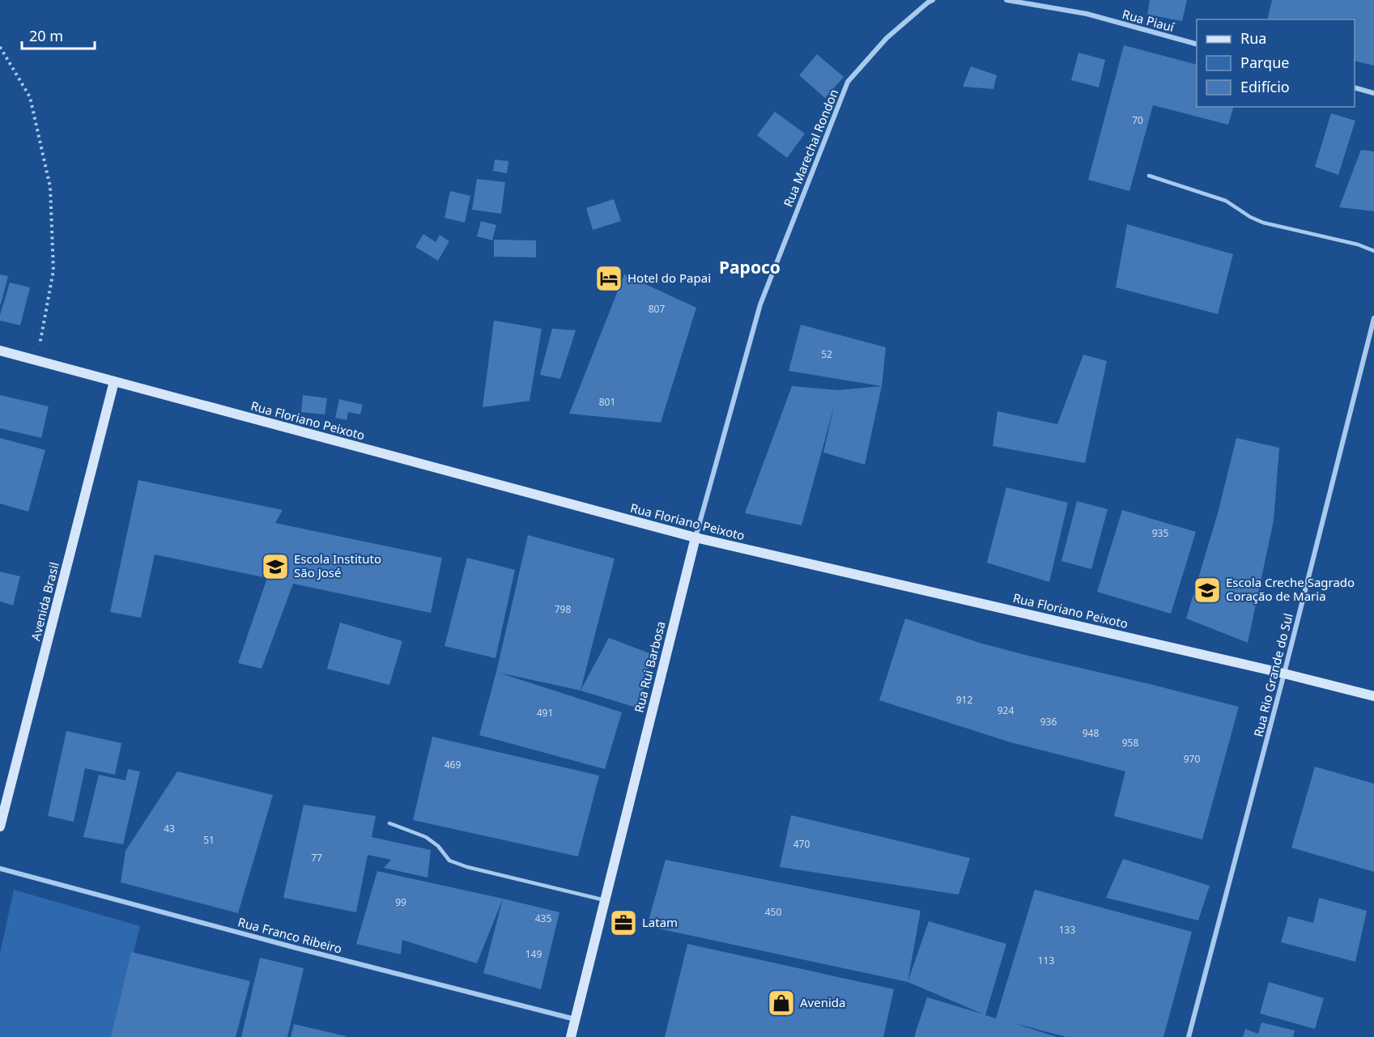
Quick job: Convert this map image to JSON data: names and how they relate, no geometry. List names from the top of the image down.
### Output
{
  "streets": {
    "main road": ["Rua Floriano Peixoto", "Avenida Brasil", "Rua Rui Barbosa"],
    "street": [
      "Rua Piauí",
      "Rua Marechal Rondon",
      "Rua Rio Grande do Sul",
      "Rua Franco Ribeiro"
    ]
  },
  "crossings": [
    ["Rua Marechal Rondon", "Rua Rui Barbosa"],
    ["Rua Floriano Peixoto", "Avenida Brasil"],
    ["Rua Floriano Peixoto", "Rua Rui Barbosa"],
    ["Rua Floriano Peixoto", "Rua Rio Grande do Sul"],
    ["Rua Rui Barbosa", "Rua Franco Ribeiro"]
  ],
  "districts": ["Papoco"],
  "places": {
    "hotel": ["Hotel do Papai"],
    "school or university": ["Escola Instituto São José", "Escola Creche Sagrado Coração de Maria"],
    "office": ["Latam"],
    "shop": ["Avenida"]
  },
  "house_numbers": [
    "70",
    "807",
    "52",
    "801",
    "935",
    "798",
    "912",
    "924",
    "491",
    "936",
    "948",
    "958",
    "970",
    "469",
    "43",
    "51",
    "470",
    "77",
    "99",
    "450",
    "435",
    "133",
    "149",
    "113"
  ],
  "legend": ["Rua", "Parque", "Edifício"],
  "scale_bar": "20 m"
}
